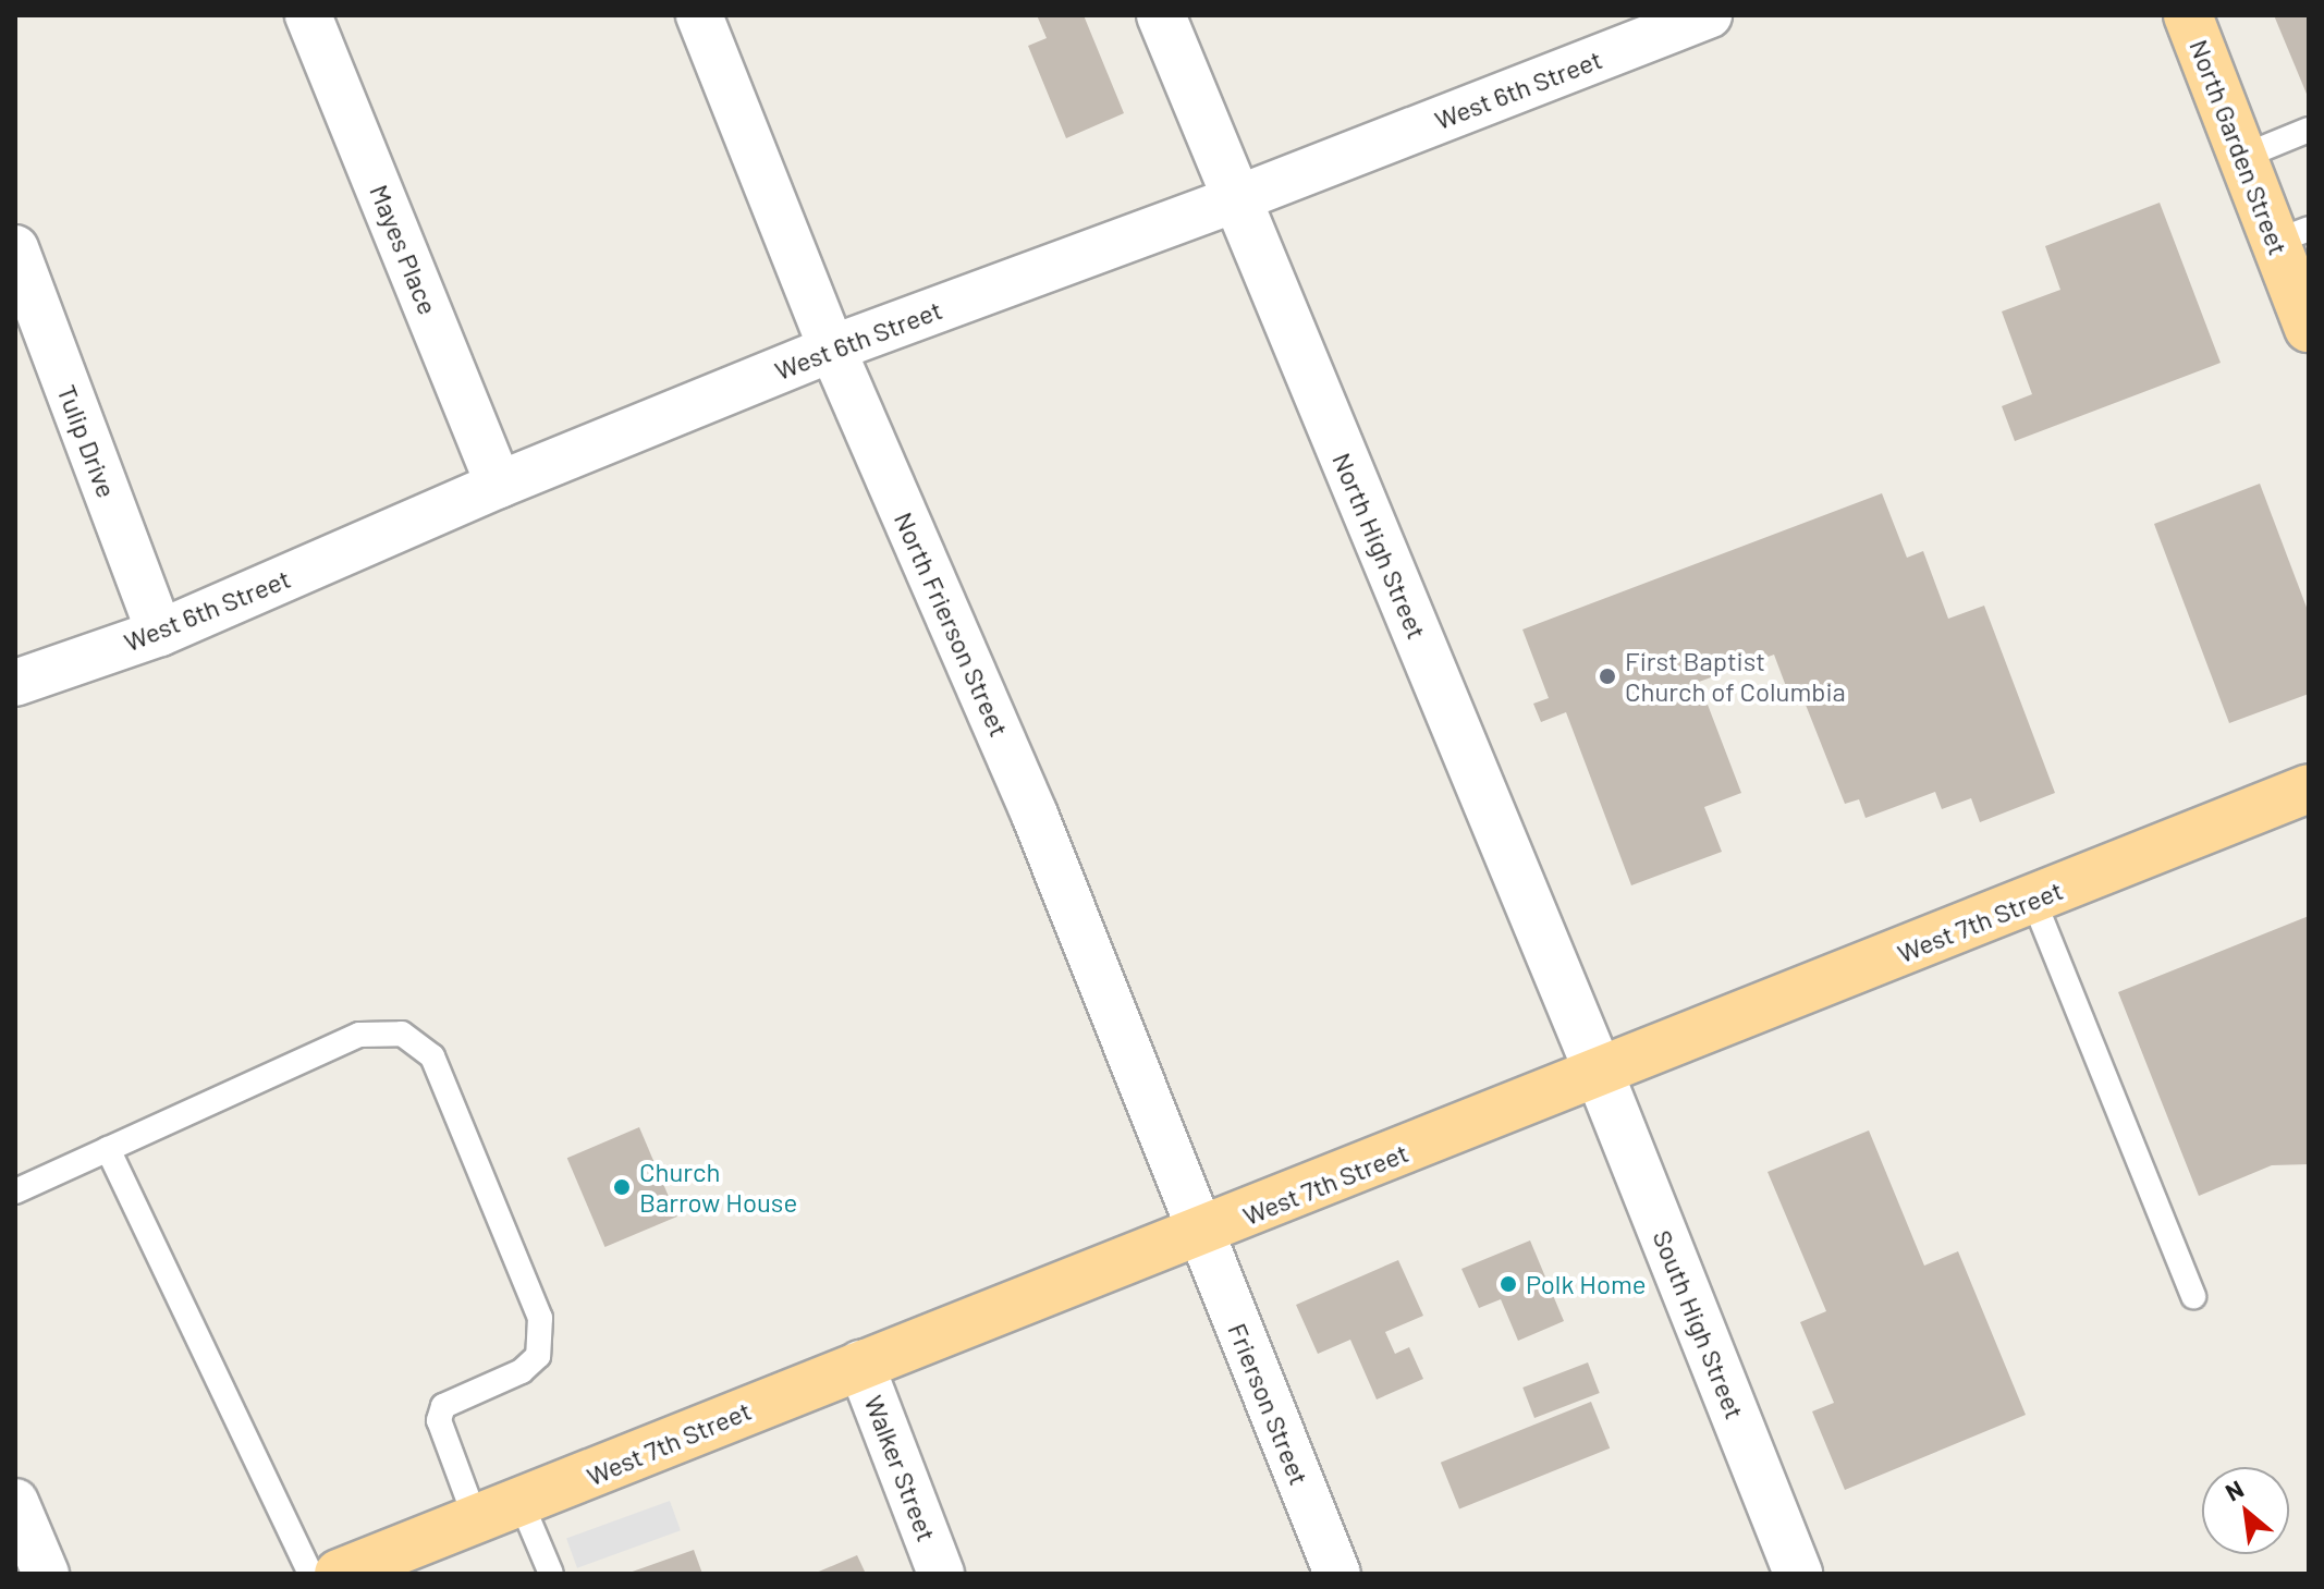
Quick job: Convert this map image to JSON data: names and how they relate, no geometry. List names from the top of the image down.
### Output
{
  "streets": {
    "main road": ["North Garden Street", "West 7th Street"],
    "street": [
      "West 6th Street",
      "Mayes Place",
      "Tulip Drive",
      "North High Street",
      "North Frierson Street",
      "South High Street",
      "Frierson Street",
      "Walker Street"
    ]
  },
  "crossings": [
    ["West 6th Street", "Mayes Place"],
    ["West 6th Street", "Tulip Drive"],
    ["West 6th Street", "North High Street"],
    ["West 6th Street", "North Frierson Street"],
    ["North High Street", "West 7th Street"],
    ["North High Street", "South High Street"],
    ["North Frierson Street", "West 7th Street"],
    ["North Frierson Street", "Frierson Street"],
    ["West 7th Street", "South High Street"],
    ["West 7th Street", "Frierson Street"],
    ["West 7th Street", "Walker Street"]
  ],
  "places": ["First Baptist Church of Columbia", "Church Barrow House", "Polk Home"],
  "north": "top left"
}
